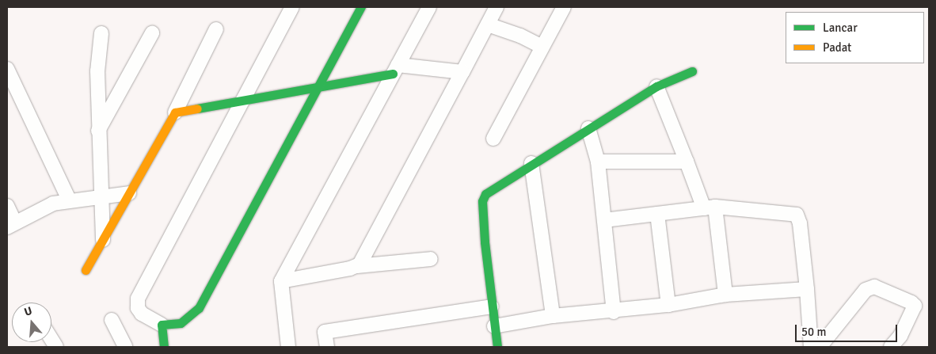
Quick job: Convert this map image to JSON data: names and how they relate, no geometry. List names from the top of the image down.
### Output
{
  "legend": ["Lancar", "Padat"],
  "scale_bar": "50 m",
  "north": "top"
}
